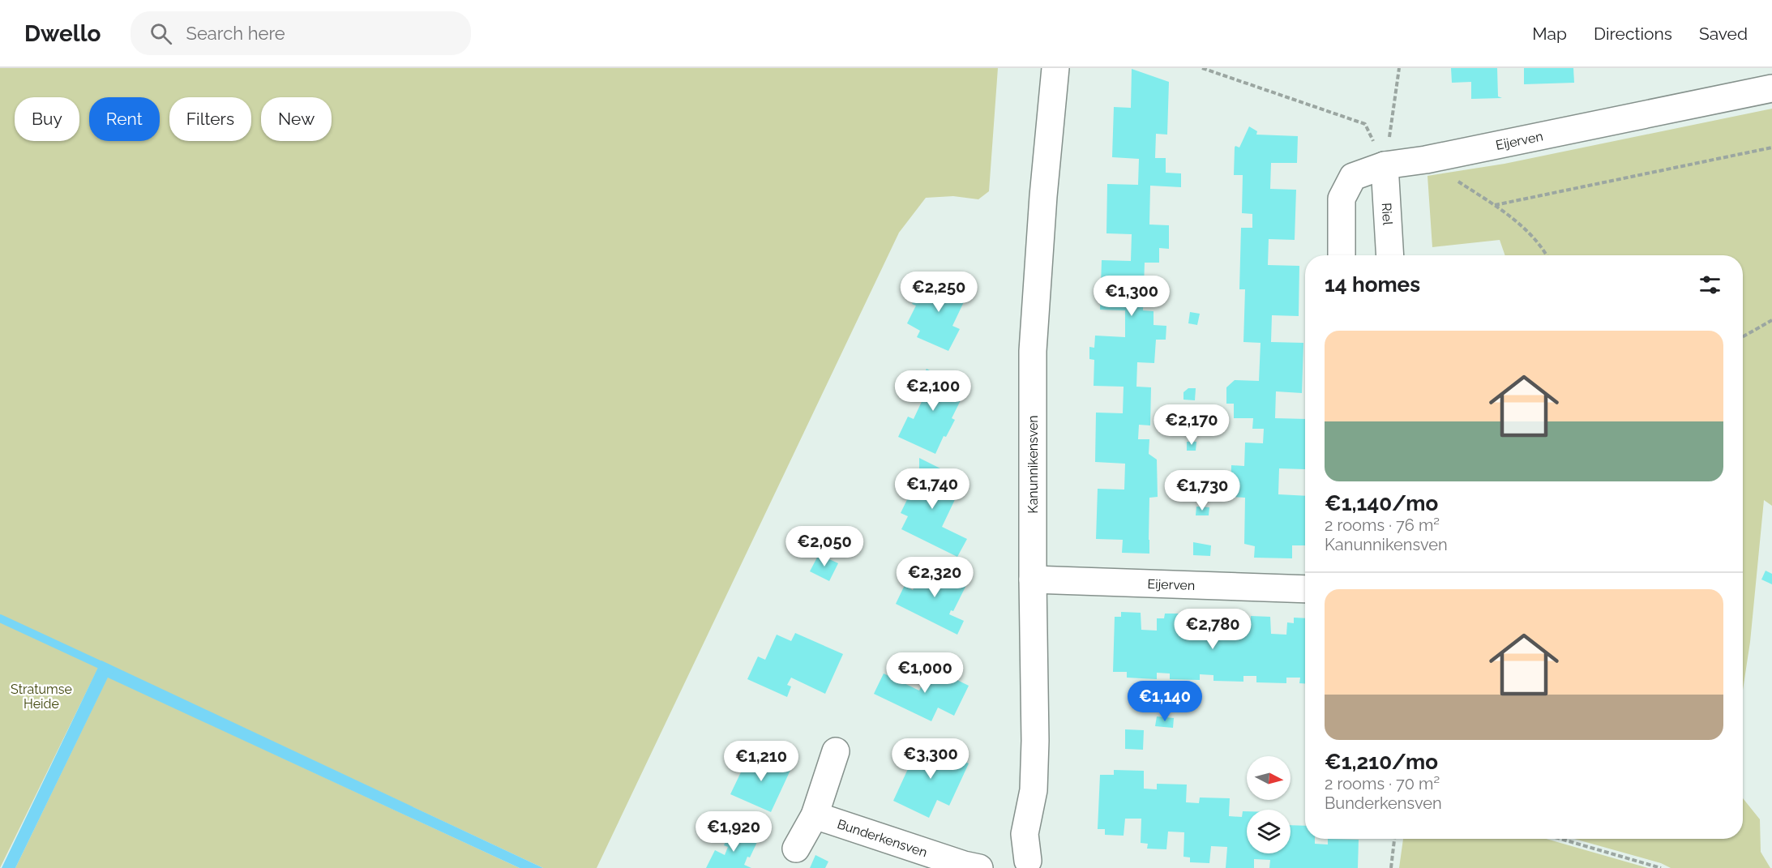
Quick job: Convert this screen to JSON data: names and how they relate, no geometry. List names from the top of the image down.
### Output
{
  "streets": {
    "street": [
      "Eijerven",
      "Riel",
      "Kanunnikensven",
      "Bunderkensven"
    ]
  },
  "crossings": [
    ["Eijerven", "Riel"],
    ["Eijerven", "Kanunnikensven"]
  ],
  "parks": ["Stratumse Heide"],
  "north": "right",
  "page": {
    "header": "Dwello",
    "search": "Search here",
    "nav": ["Map", "Directions", "Saved"],
    "chip": [
      "Buy",
      "Rent",
      "Filters",
      "New"
    ],
    "heading": "14 homes",
    "price": [
      "€2,250",
      "€1,300",
      "€2,100",
      "€2,170",
      "€1,740",
      "€1,730",
      "€2,050",
      "€2,320",
      "€2,780",
      "€1,000",
      "€1,140",
      "€3,300",
      "€1,210",
      "€1,920"
    ],
    "list": [
      {
        "name": "€1,140/mo",
        "note": "2 rooms · 76 m² · Kanunnikensven"
      },
      {
        "name": "€1,210/mo",
        "note": "2 rooms · 70 m² · Bunderkensven"
      }
    ]
  }
}
